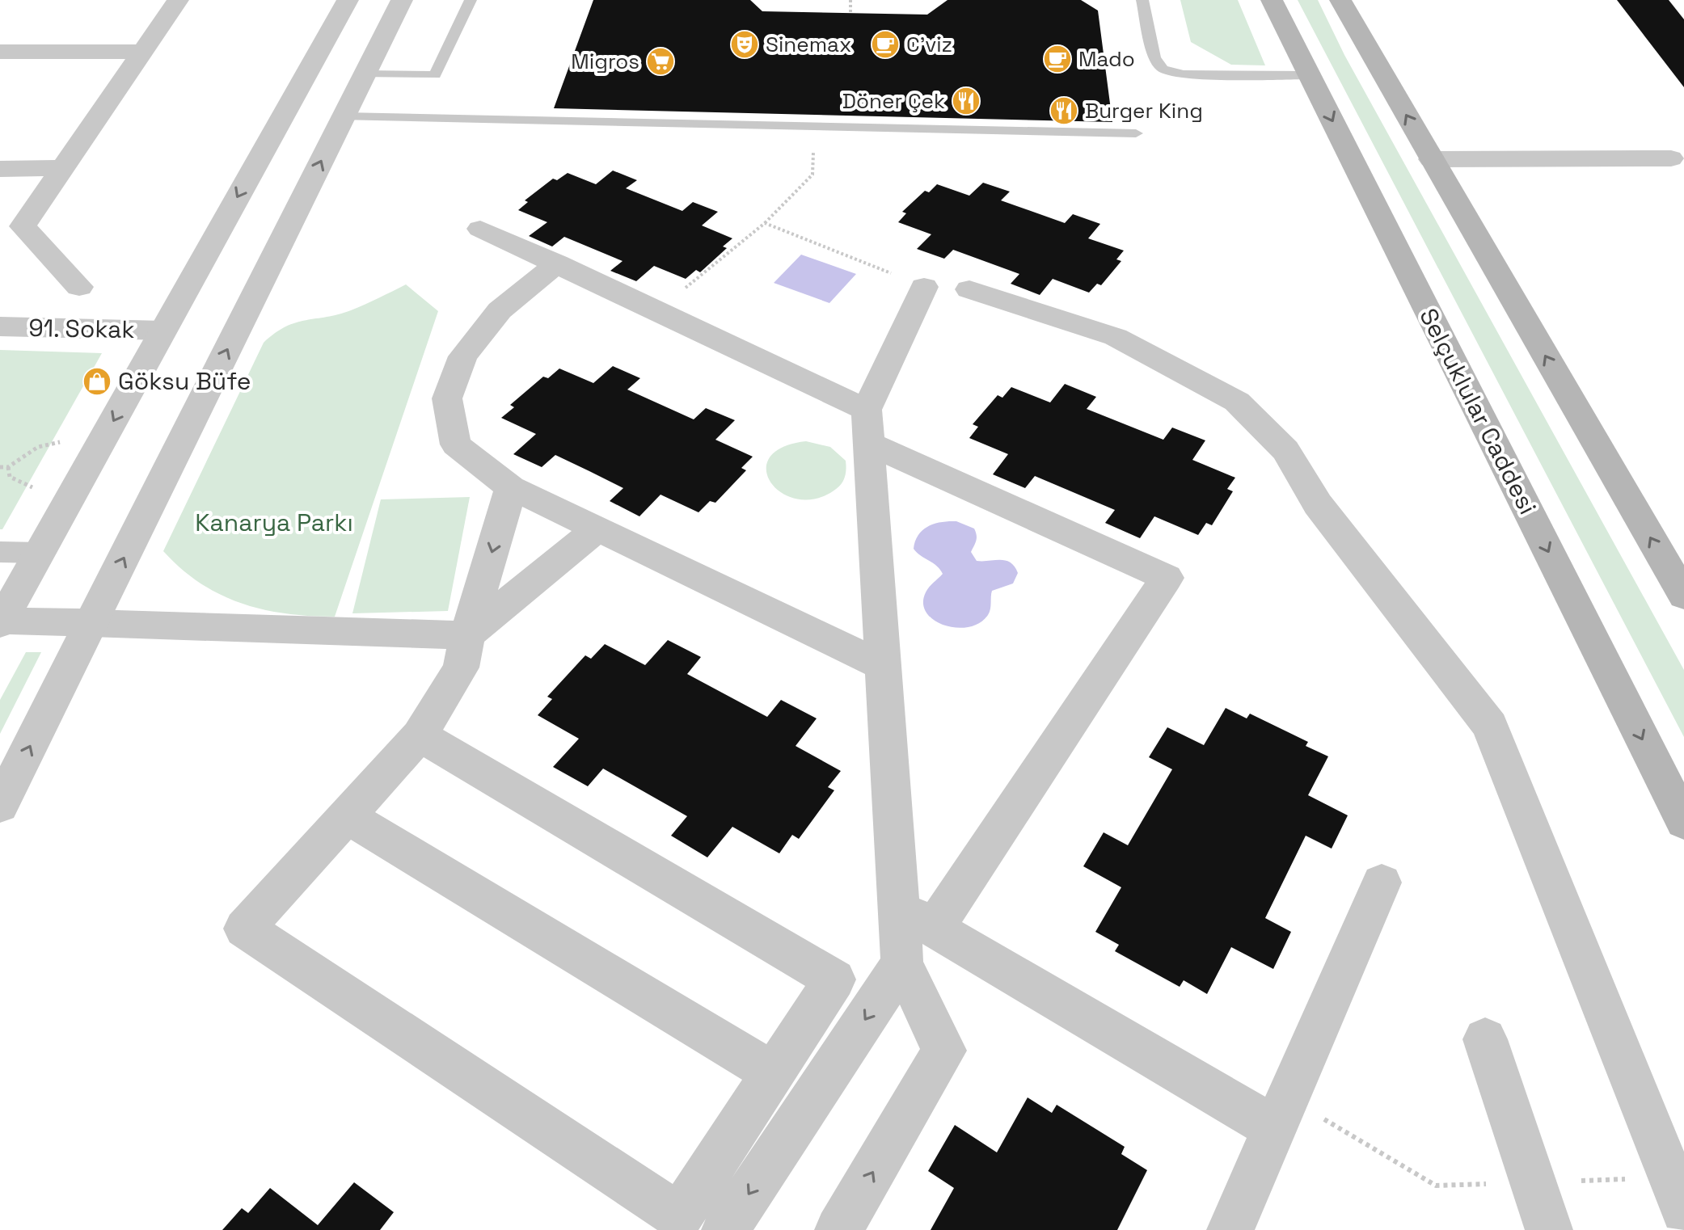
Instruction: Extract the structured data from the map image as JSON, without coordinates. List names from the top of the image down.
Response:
{
  "streets": {
    "main road": ["Selçuklular Caddesi"],
    "street": ["91. Sokak"]
  },
  "parks": ["Kanarya Parkı"],
  "places": {
    "theatre": ["Sinemax"],
    "cafe": ["C'viz", "Mado"],
    "supermarket": ["Migros"],
    "restaurant": ["Döner Çek", "Burger King"],
    "shop": ["Göksu Büfe"]
  }
}
